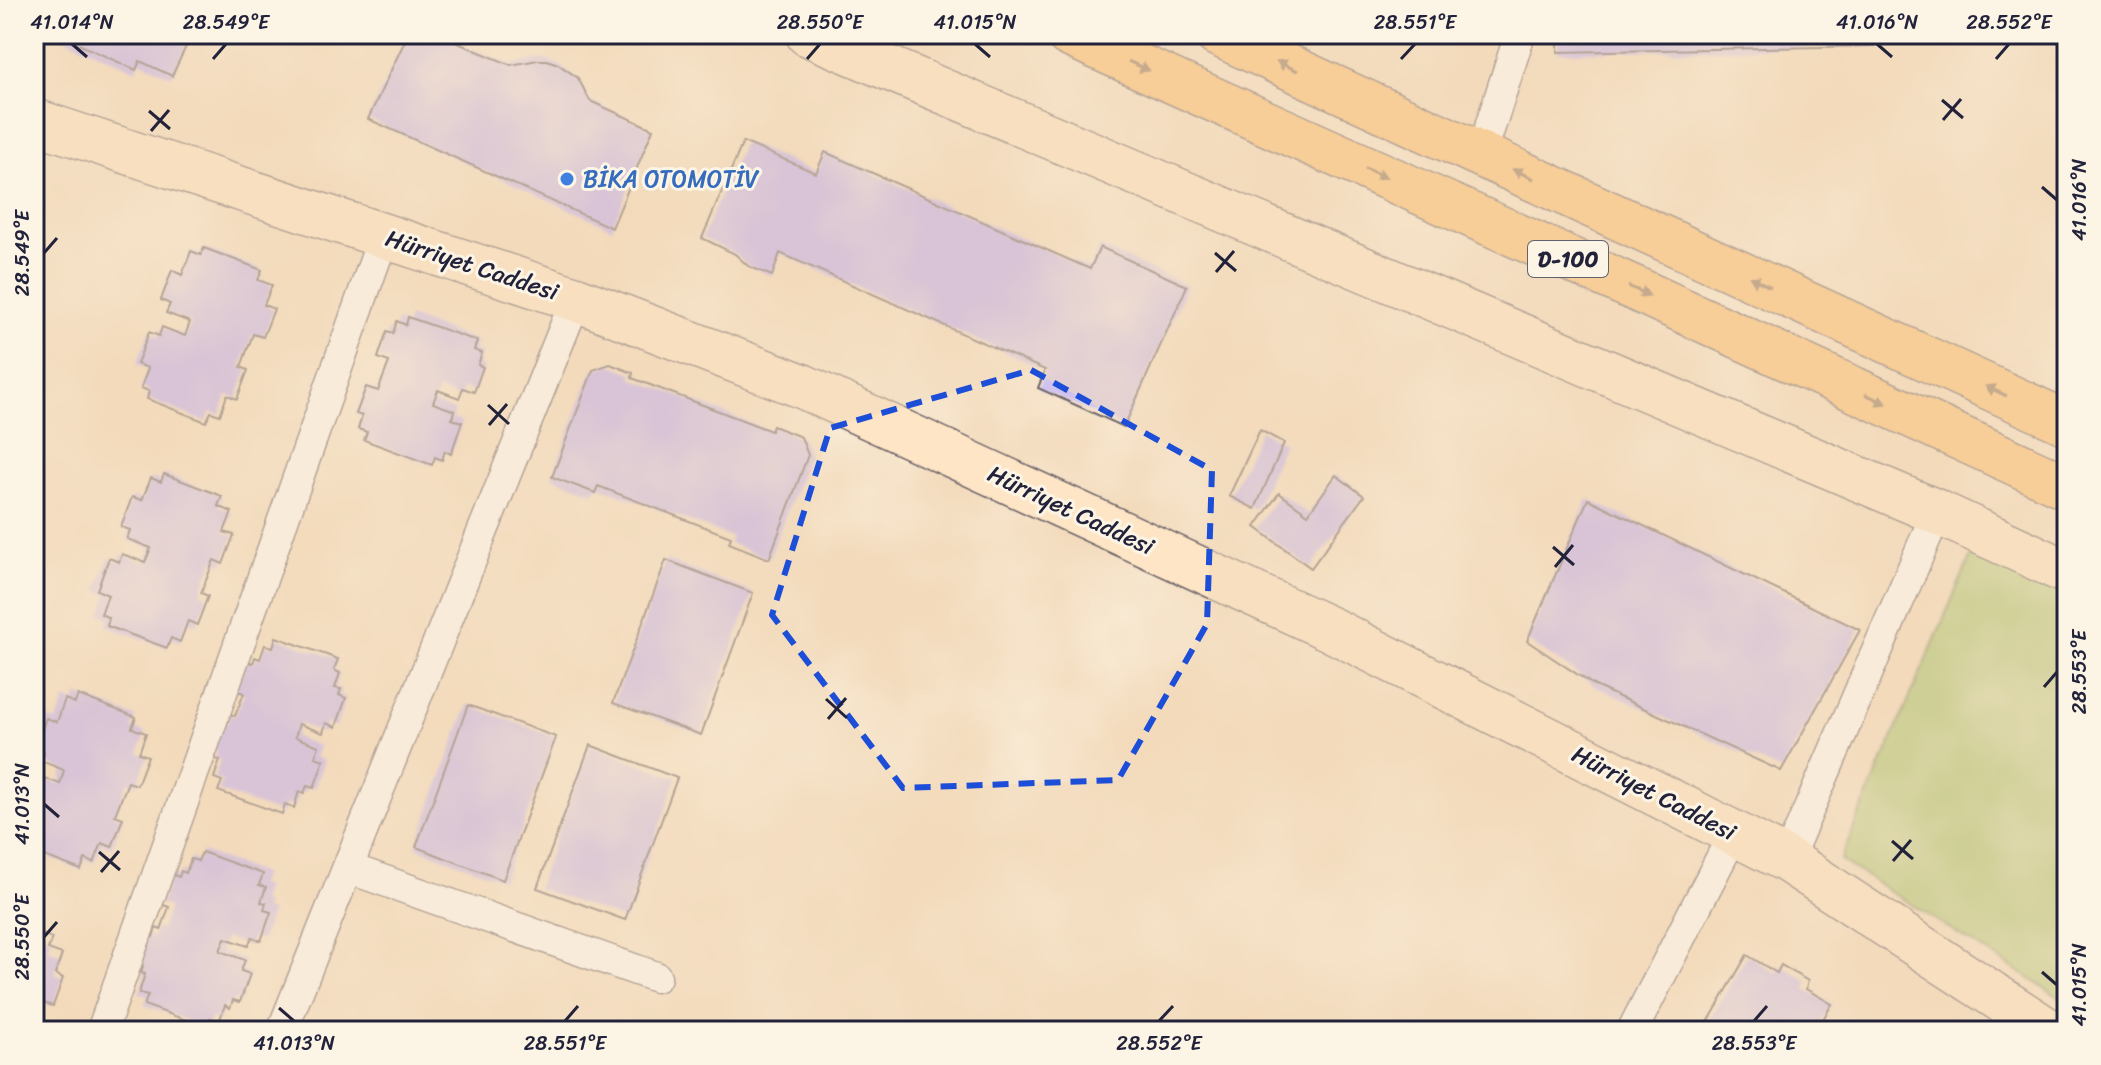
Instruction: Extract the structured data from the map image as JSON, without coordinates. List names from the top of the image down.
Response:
{
  "streets": {
    "highway": ["D-100"],
    "main road": ["Hürriyet Caddesi"]
  },
  "places": ["BİKA OTOMOTİV"],
  "coordinates": [
    "41.014°N",
    "28.549°E",
    "28.550°E",
    "41.015°N",
    "28.551°E",
    "41.016°N",
    "28.552°E",
    "28.553°E",
    "41.013°N"
  ]
}
